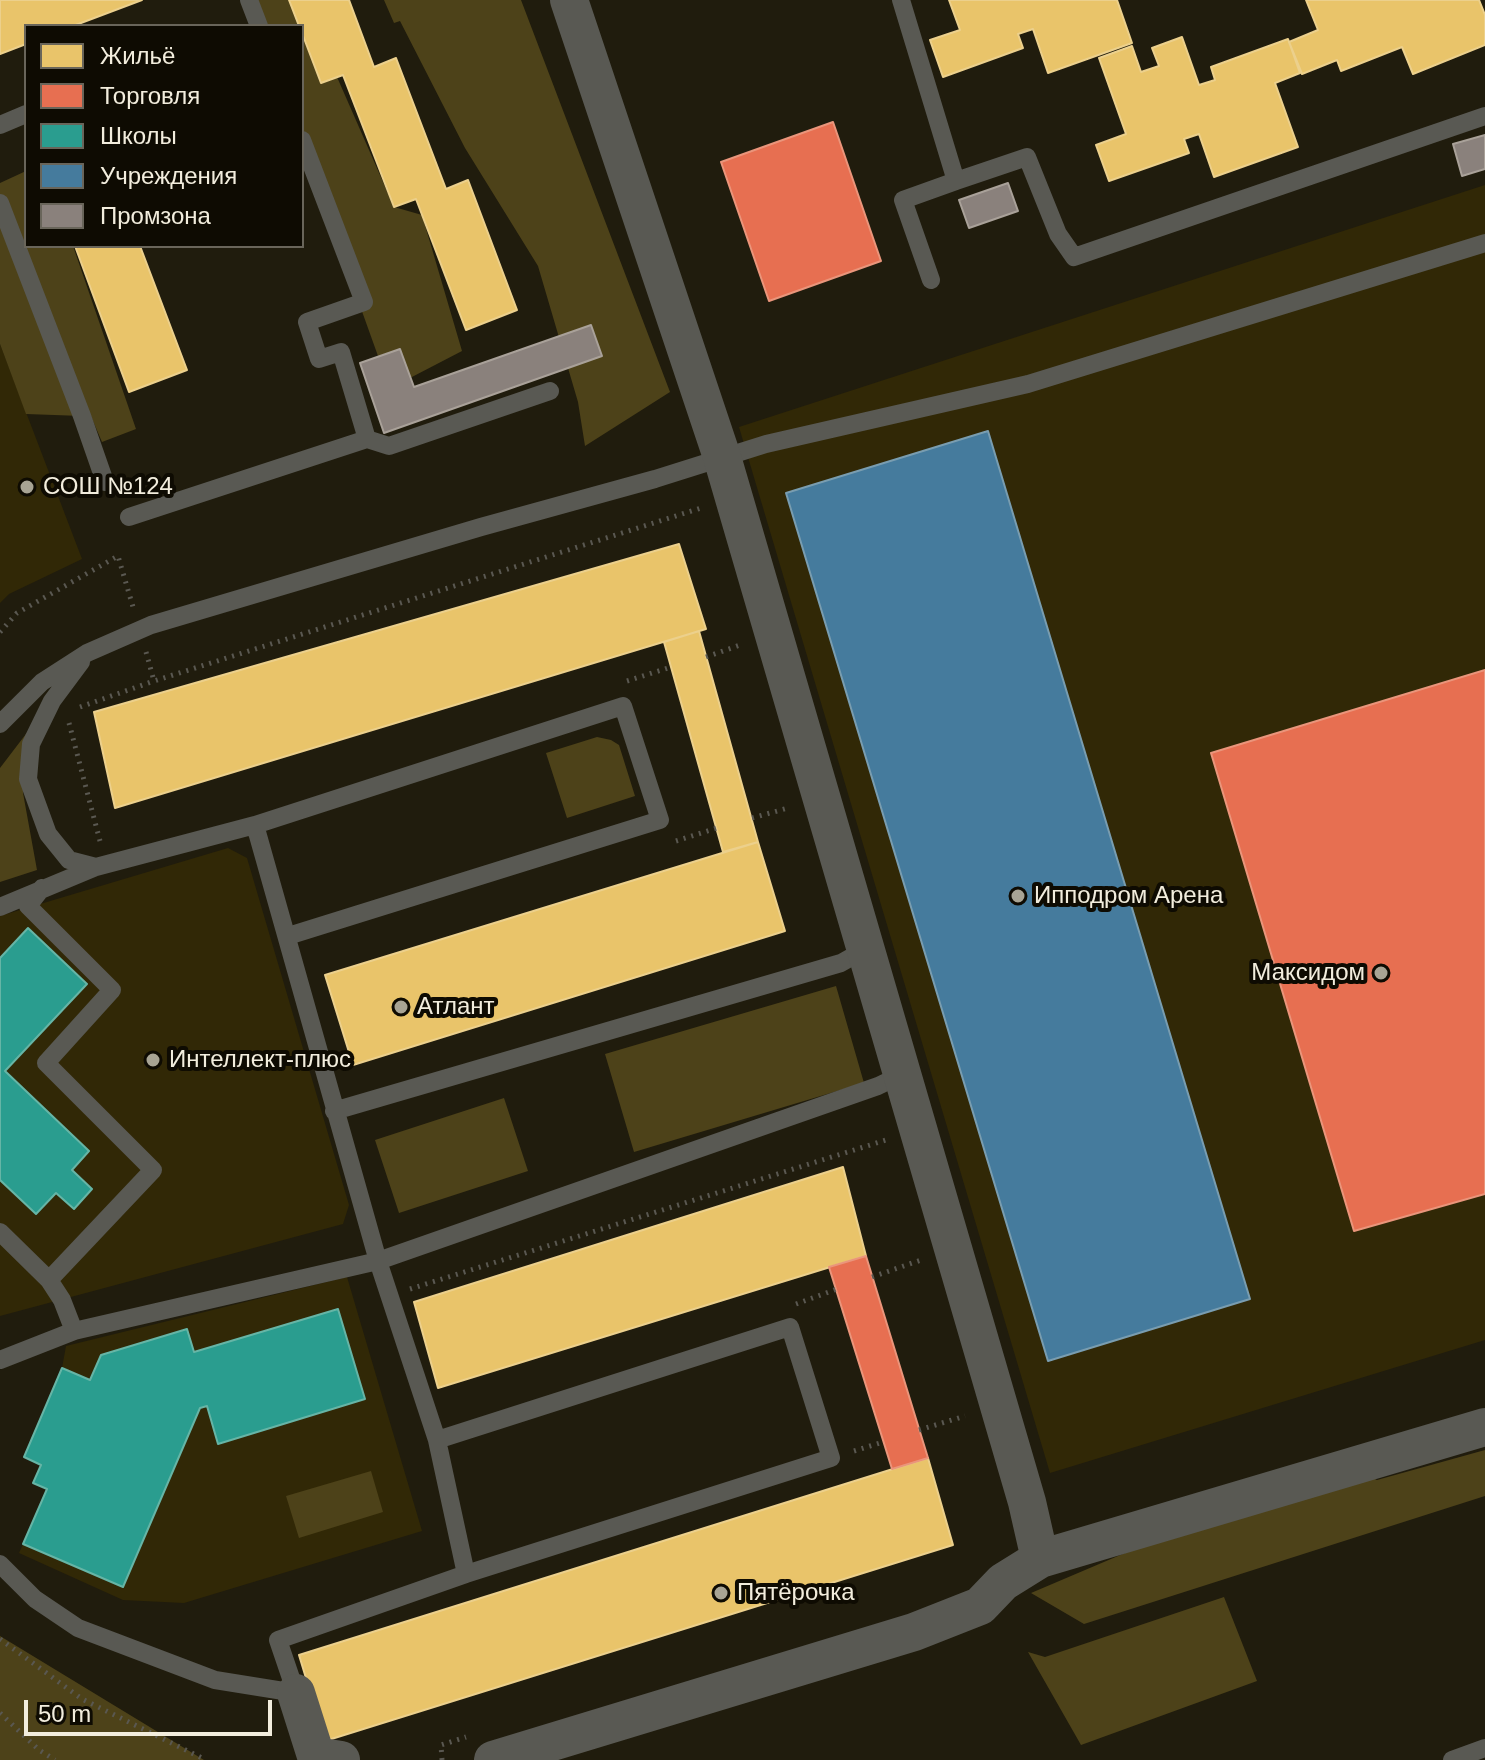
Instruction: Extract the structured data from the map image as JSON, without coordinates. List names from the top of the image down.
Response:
{
  "places": [
    "СОШ №124",
    "Ипподром Арена",
    "Максидом",
    "Атлант",
    "Интеллект-плюс",
    "Пятёрочка"
  ],
  "legend": [
    "Жильё",
    "Торговля",
    "Школы",
    "Учреждения",
    "Промзона"
  ],
  "scale_bar": "50 m"
}
